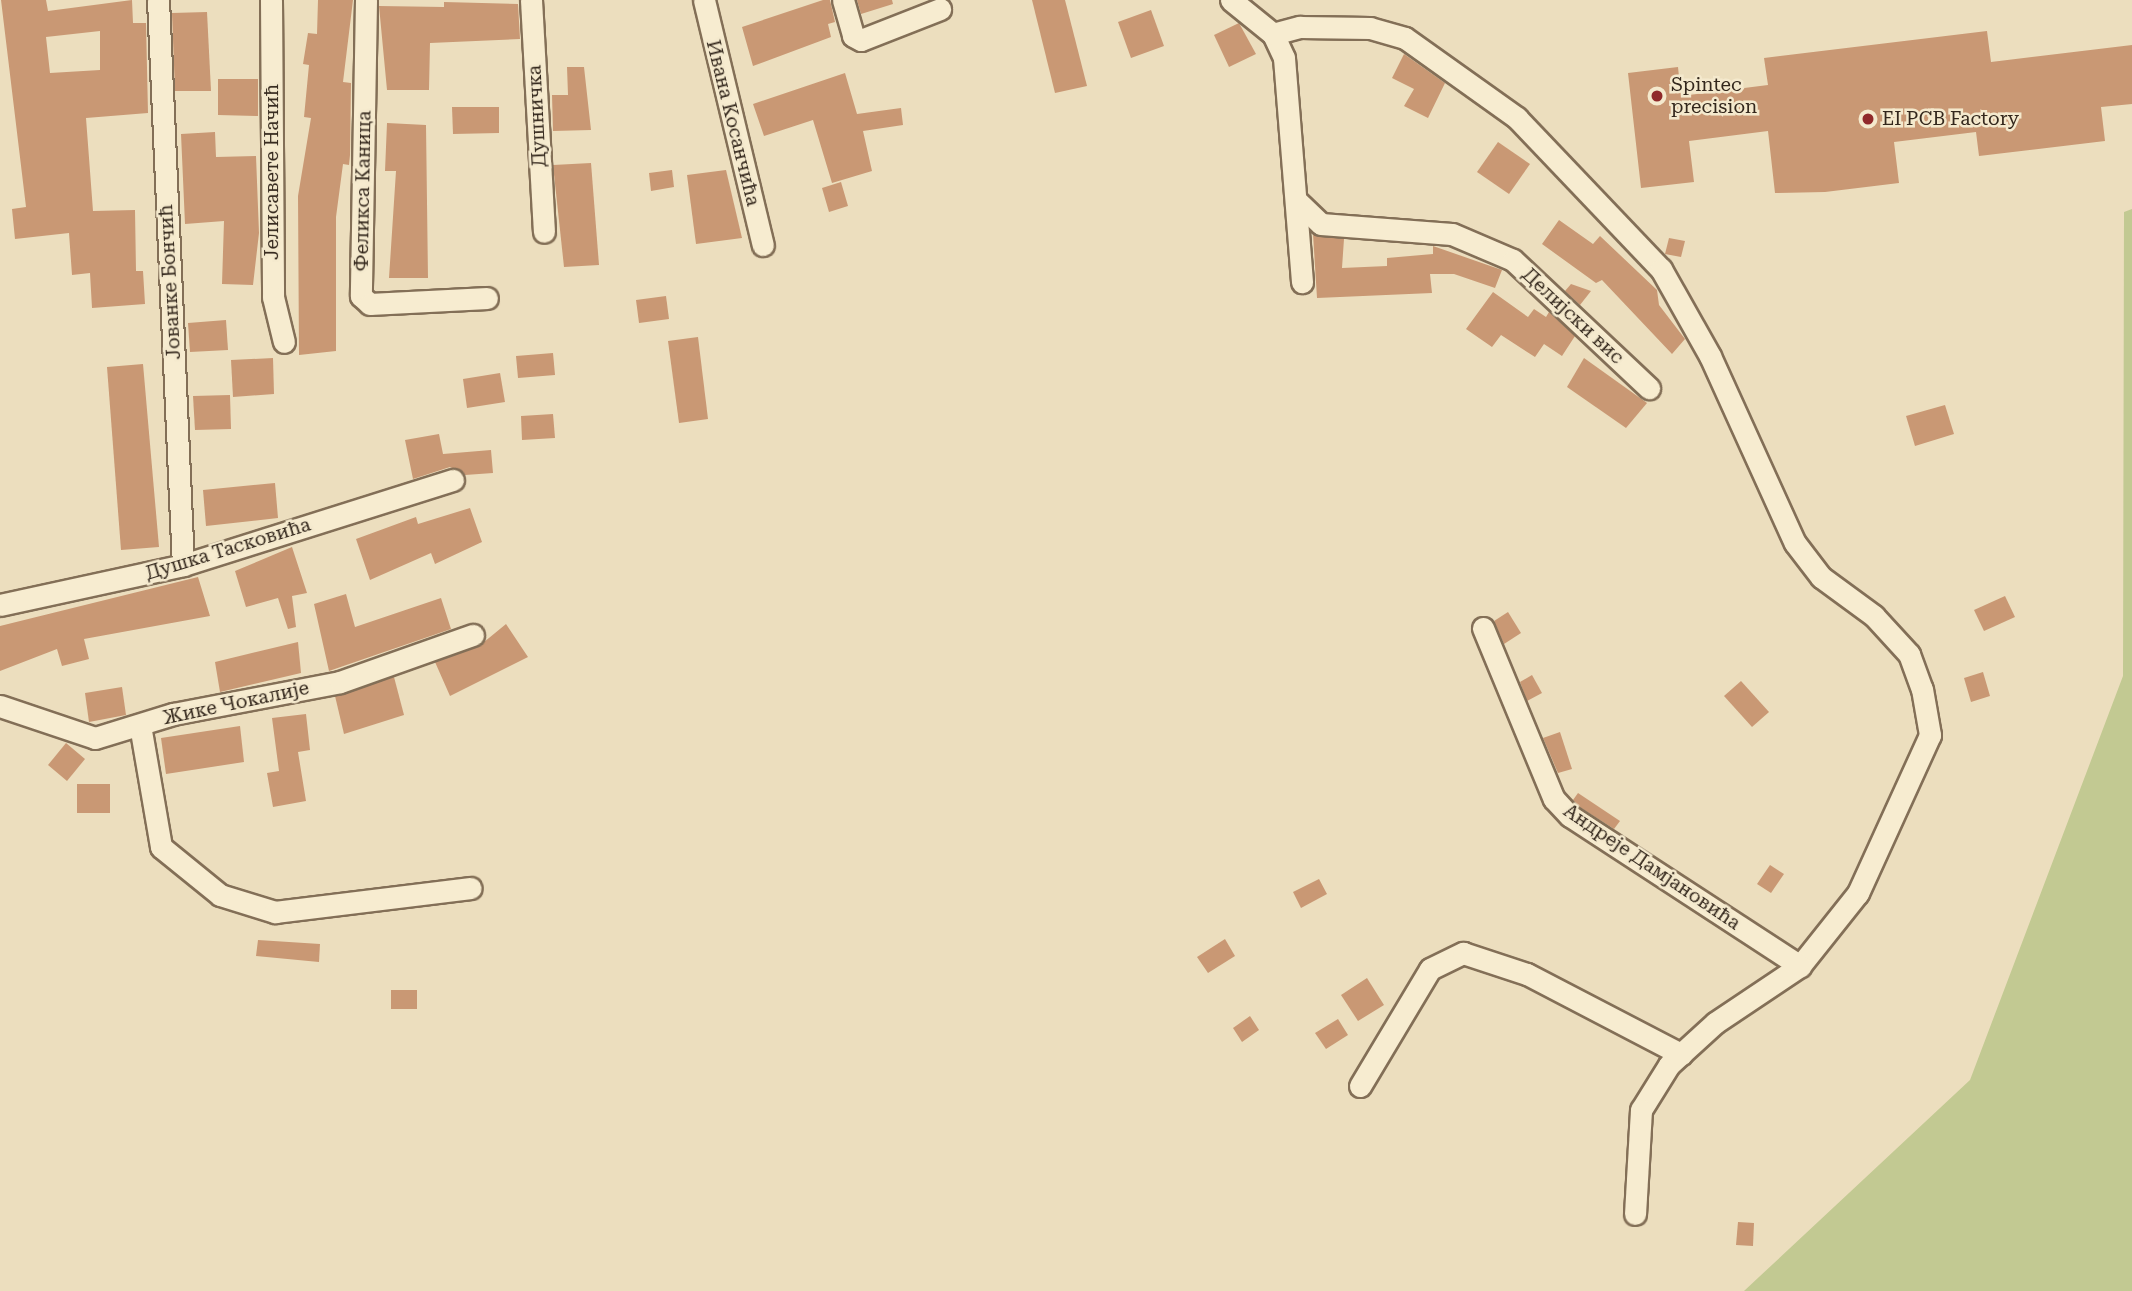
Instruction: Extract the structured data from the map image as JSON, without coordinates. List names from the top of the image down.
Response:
{
  "streets": {
    "street": [
      "Душничка",
      "Ивана Косанчића",
      "Јелисавете Начић",
      "Феликса Каница",
      "Јованке Бончић",
      "Делијски вис",
      "Душка Тасковића",
      "Жике Чокалије",
      "Андреје Дамјановића"
    ]
  },
  "crossings": [
    ["Јованке Бончић", "Душка Тасковића"]
  ],
  "places": ["Spintec precision", "EI PCB Factory"]
}
